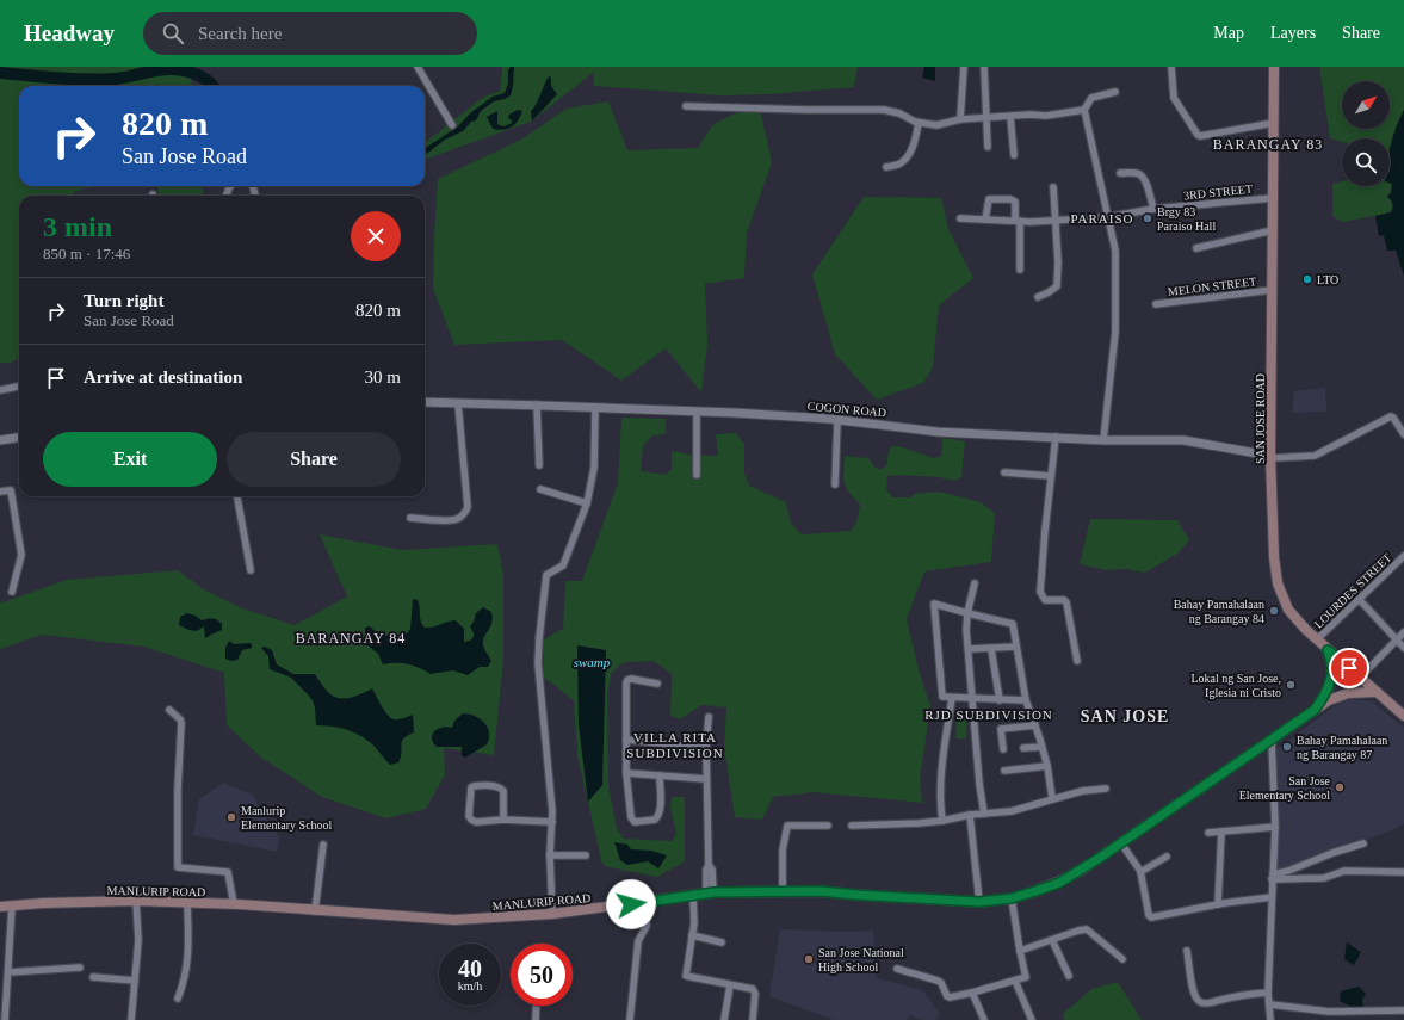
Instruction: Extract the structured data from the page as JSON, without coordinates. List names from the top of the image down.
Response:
{
  "streets": {
    "main road": ["SAN JOSE ROAD", "MANLURIP ROAD"],
    "street": [
      "3RD STREET",
      "MELON STREET",
      "COGON ROAD",
      "LOURDES STREET"
    ]
  },
  "crossings": [
    ["3RD STREET", "SAN JOSE ROAD"],
    ["MELON STREET", "SAN JOSE ROAD"],
    ["COGON ROAD", "SAN JOSE ROAD"],
    ["SAN JOSE ROAD", "LOURDES STREET"],
    ["SAN JOSE ROAD", "MANLURIP ROAD"]
  ],
  "districts": [
    "BARANGAY 83",
    "PARAISO",
    "BARANGAY 84",
    "RJD SUBDIVISION",
    "SAN JOSE",
    "VILLA RITA SUBDIVISION"
  ],
  "water": ["swamp"],
  "places": [
    "Brgy 83 Paraiso Hall",
    "LTO",
    "Bahay Pamahalaan ng Barangay 84",
    "Lokal ng San Jose, Iglesia ni Cristo",
    "Bahay Pamahalaan ng Barangay 87",
    "San Jose Elementary School",
    "Manlurip Elementary School",
    "San Jose National High School"
  ],
  "north": "top right",
  "page": {
    "header": "Headway",
    "search": "Search here",
    "nav": ["Map", "Layers", "Share"],
    "turn": ["820 m", "San Jose Road"],
    "heading": ["3 min", "850 m · 17:46"],
    "list": [
      {
        "name": "Turn right",
        "note": "San Jose Road",
        "value": "820 m"
      },
      {
        "name": "Arrive at destination",
        "value": "30 m"
      }
    ],
    "buttons": ["Exit", "Share"],
    "speed": "40 km/h",
    "limit": "50"
  }
}
